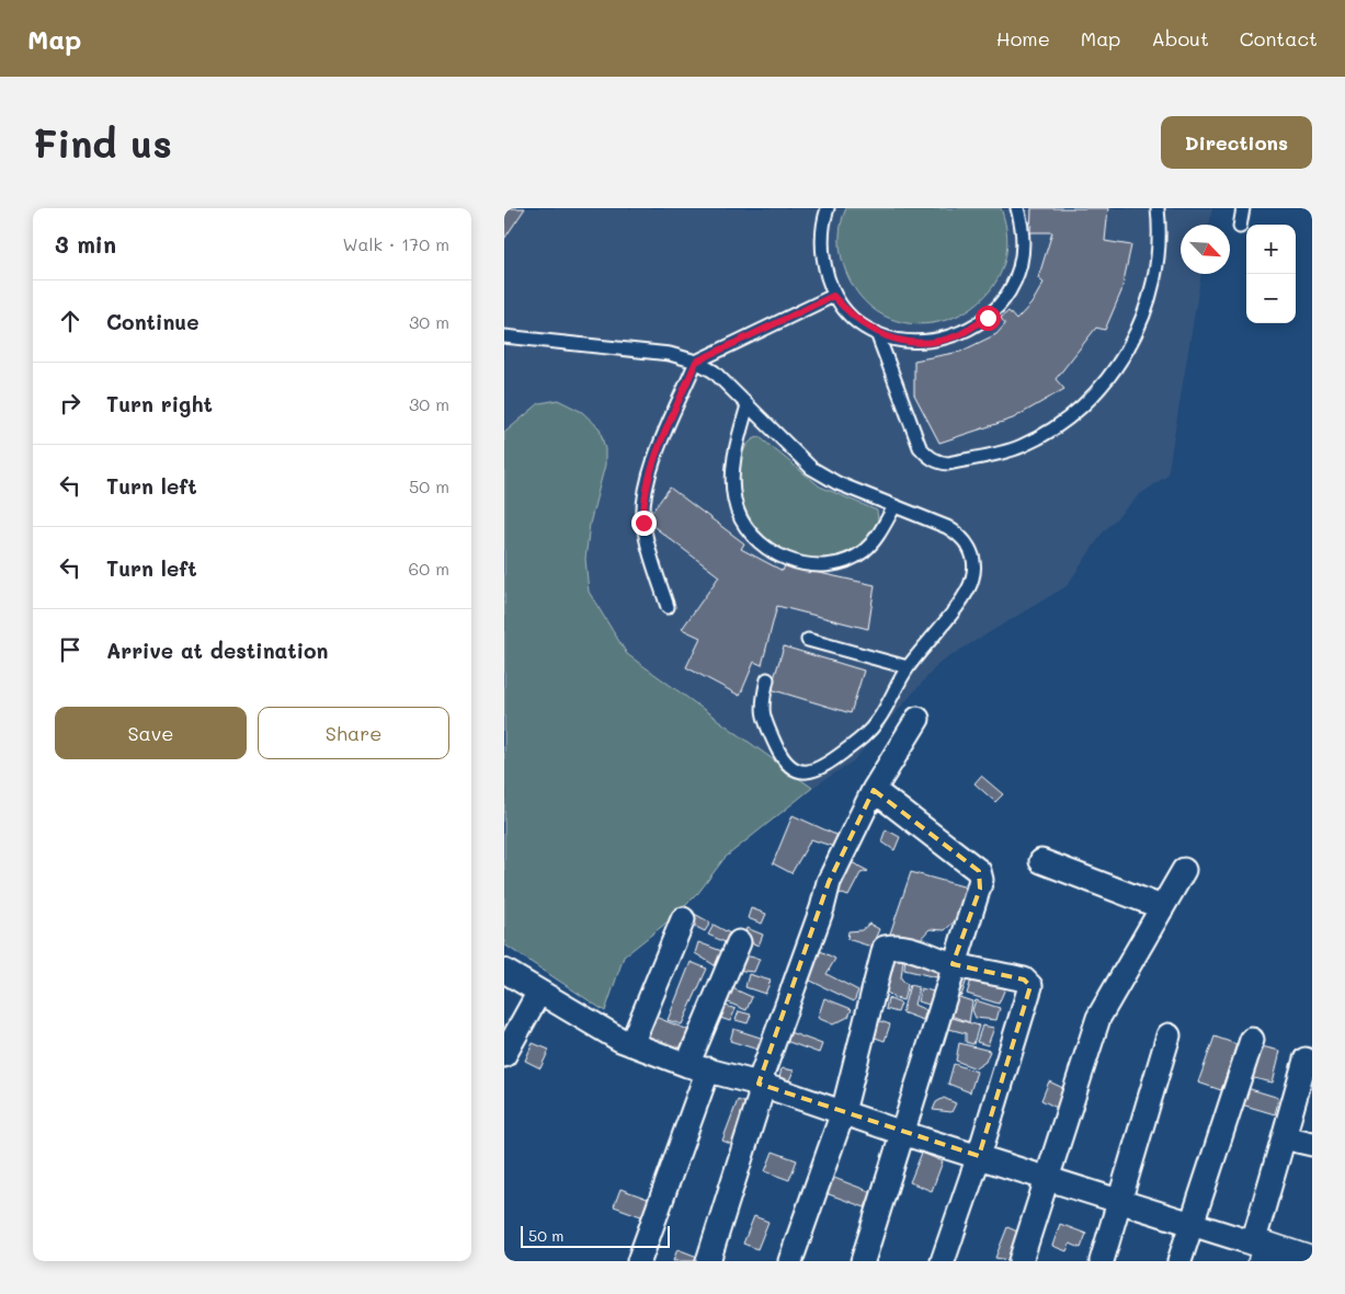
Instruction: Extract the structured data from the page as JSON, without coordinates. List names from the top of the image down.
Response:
{
  "scale_bar": "50 m",
  "north": "bottom right",
  "page": {
    "header": "Map",
    "nav": [
      "Home",
      "Map",
      "About",
      "Contact"
    ],
    "buttons": [
      "Directions",
      ["Save", "Share"]
    ],
    "title": "Find us",
    "heading": ["3 min", "Walk · 170 m"],
    "map_buttons": ["+", "−"],
    "list": [
      ["Continue", "30 m"],
      ["Turn right", "30 m"],
      ["Turn left", "50 m"],
      ["Turn left", "60 m"],
      "Arrive at destination"
    ],
    "scale": "50 m"
  }
}
